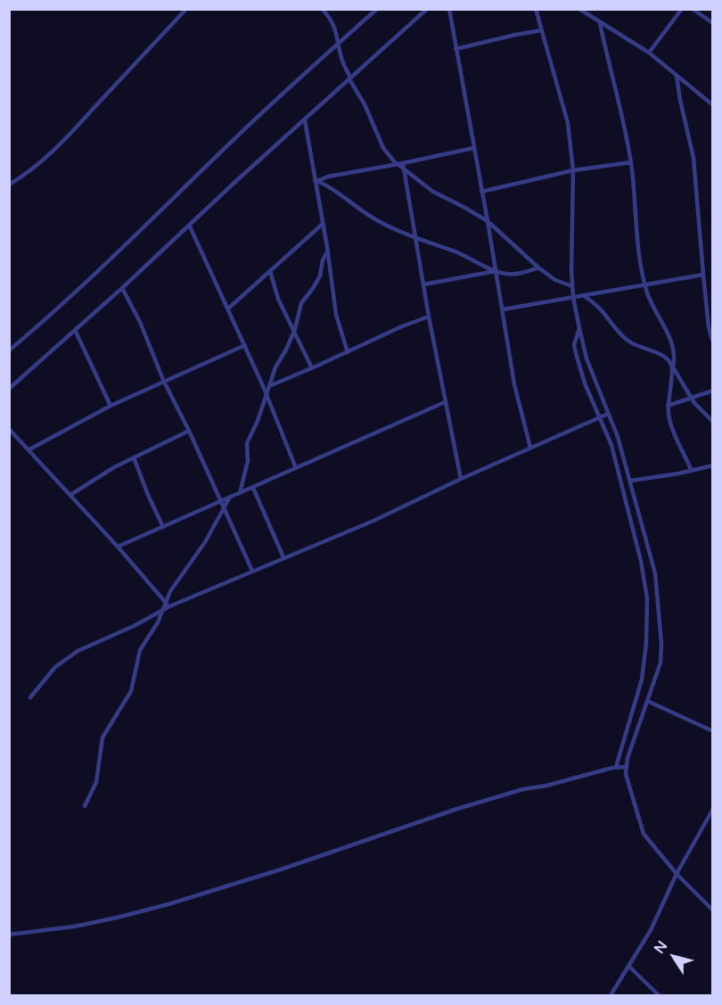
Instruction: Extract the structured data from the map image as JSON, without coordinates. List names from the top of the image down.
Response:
{
  "north": "top left"
}
